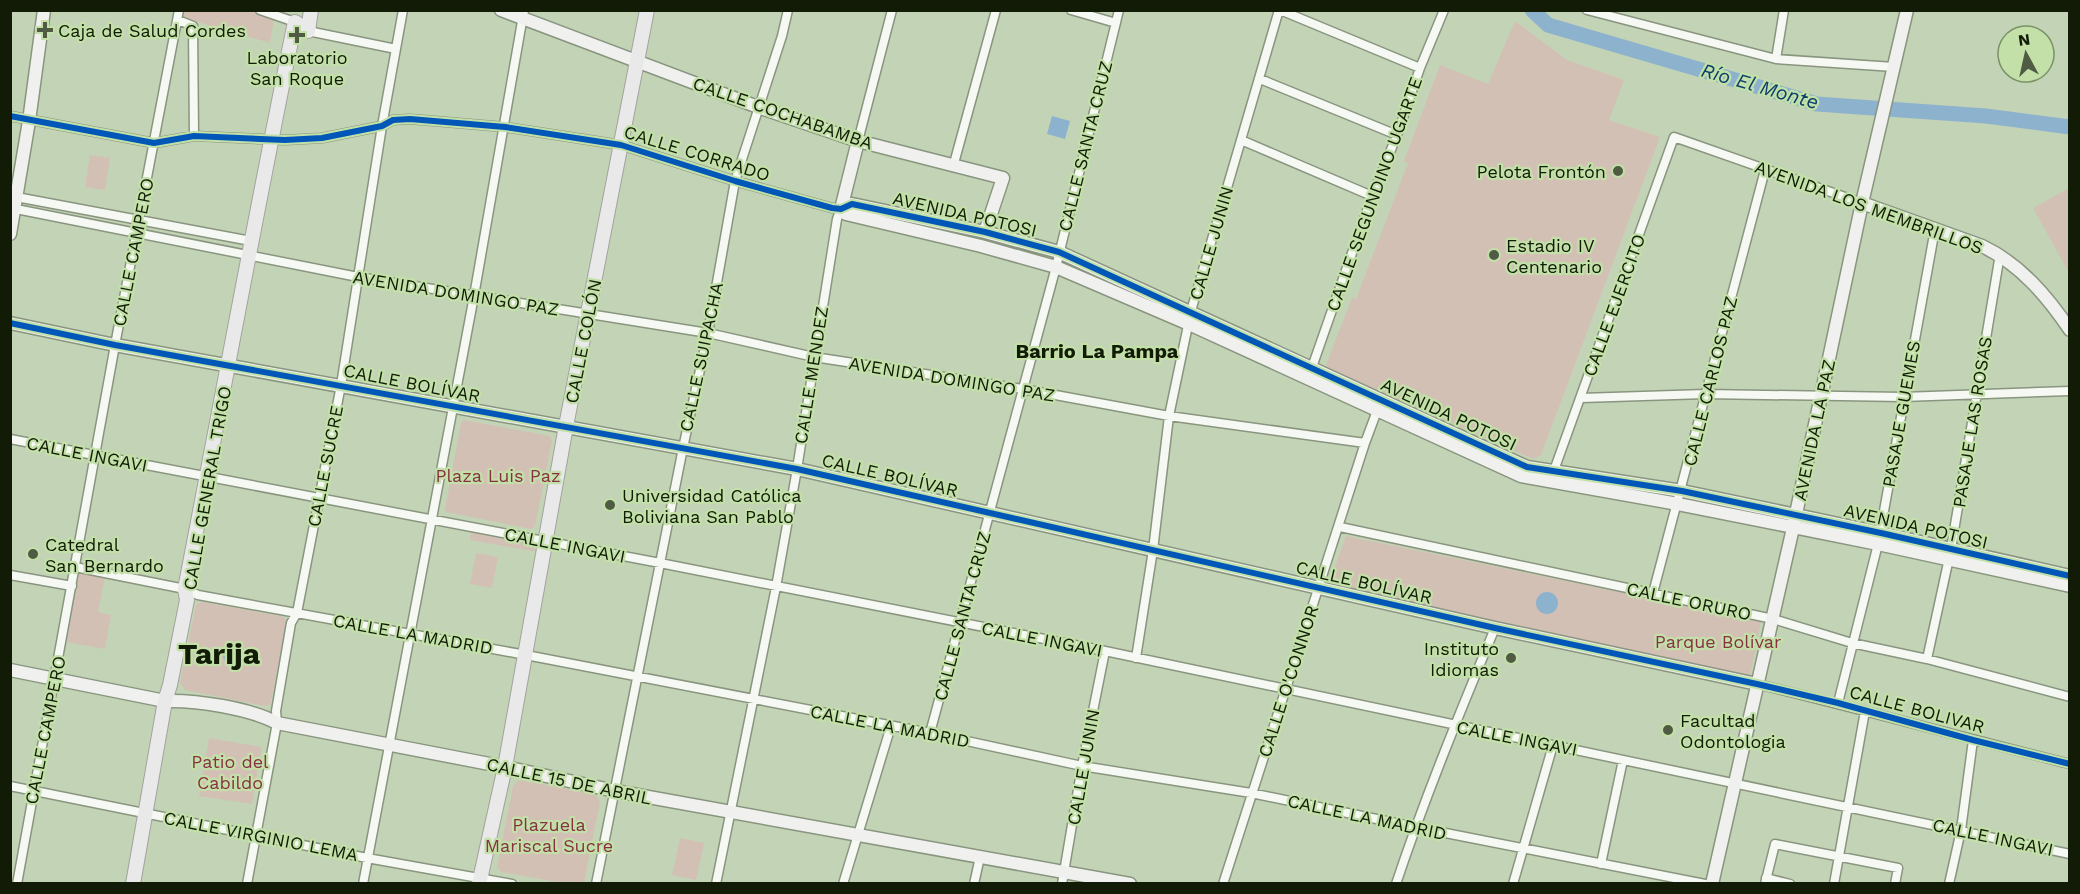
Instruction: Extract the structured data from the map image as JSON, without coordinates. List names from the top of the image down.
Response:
{
  "streets": {
    "main road": ["CALLE COLÓN", "CALLE GENERAL TRIGO"],
    "street": [
      "CALLE COCHABAMBA",
      "CALLE SANTA CRUZ",
      "CALLE CORRADO",
      "CALLE SEGUNDINO UGARTE",
      "AVENIDA LOS MEMBRILLOS",
      "AVENIDA POTOSI",
      "CALLE JUNIN",
      "CALLE CAMPERO",
      "AVENIDA DOMINGO PAZ",
      "CALLE EJERCITO",
      "CALLE SUIPACHA",
      "CALLE MENDEZ",
      "CALLE CARLOS PAZ",
      "CALLE BOLÍVAR",
      "PASAJE GUEMES",
      "PASAJE LAS ROSAS",
      "AVENIDA LA PAZ",
      "CALLE INGAVI",
      "CALLE SUCRE",
      "CALLE ORURO",
      "CALLE LA MADRID",
      "CALLE O'CONNOR",
      "CALLE BOLIVAR",
      "CALLE 15 DE ABRIL",
      "CALLE VIRGINIO LEMA"
    ]
  },
  "crossings": [
    ["CALLE COCHABAMBA", "AVENIDA POTOSI"],
    ["CALLE COCHABAMBA", "CALLE COLÓN"],
    ["CALLE COCHABAMBA", "CALLE SUIPACHA"],
    ["CALLE COCHABAMBA", "CALLE MENDEZ"],
    ["CALLE SANTA CRUZ", "AVENIDA POTOSI"],
    ["CALLE SANTA CRUZ", "AVENIDA DOMINGO PAZ"],
    ["CALLE SANTA CRUZ", "CALLE BOLÍVAR"],
    ["CALLE SANTA CRUZ", "CALLE INGAVI"],
    ["CALLE SANTA CRUZ", "CALLE LA MADRID"],
    ["CALLE CORRADO", "AVENIDA POTOSI"],
    ["CALLE CORRADO", "CALLE CAMPERO"],
    ["CALLE CORRADO", "CALLE COLÓN"],
    ["CALLE CORRADO", "CALLE SUIPACHA"],
    ["CALLE CORRADO", "CALLE MENDEZ"],
    ["CALLE CORRADO", "CALLE SUCRE"],
    ["CALLE CORRADO", "CALLE GENERAL TRIGO"],
    ["CALLE SEGUNDINO UGARTE", "AVENIDA POTOSI"],
    ["AVENIDA LOS MEMBRILLOS", "CALLE EJERCITO"],
    ["AVENIDA LOS MEMBRILLOS", "CALLE CARLOS PAZ"],
    ["AVENIDA LOS MEMBRILLOS", "PASAJE GUEMES"],
    ["AVENIDA LOS MEMBRILLOS", "PASAJE LAS ROSAS"],
    ["AVENIDA LOS MEMBRILLOS", "AVENIDA LA PAZ"],
    ["AVENIDA POTOSI", "CALLE JUNIN"],
    ["AVENIDA POTOSI", "CALLE EJERCITO"],
    ["AVENIDA POTOSI", "CALLE MENDEZ"],
    ["AVENIDA POTOSI", "CALLE CARLOS PAZ"],
    ["AVENIDA POTOSI", "PASAJE GUEMES"],
    ["AVENIDA POTOSI", "PASAJE LAS ROSAS"],
    ["AVENIDA POTOSI", "AVENIDA LA PAZ"],
    ["AVENIDA POTOSI", "CALLE O'CONNOR"],
    ["CALLE JUNIN", "AVENIDA DOMINGO PAZ"],
    ["CALLE JUNIN", "CALLE BOLÍVAR"],
    ["CALLE JUNIN", "CALLE INGAVI"],
    ["CALLE JUNIN", "CALLE LA MADRID"],
    ["CALLE JUNIN", "CALLE 15 DE ABRIL"],
    ["CALLE CAMPERO", "AVENIDA DOMINGO PAZ"],
    ["CALLE CAMPERO", "CALLE BOLÍVAR"],
    ["CALLE CAMPERO", "CALLE INGAVI"],
    ["CALLE CAMPERO", "CALLE LA MADRID"],
    ["CALLE CAMPERO", "CALLE 15 DE ABRIL"],
    ["CALLE CAMPERO", "CALLE VIRGINIO LEMA"],
    ["AVENIDA DOMINGO PAZ", "CALLE COLÓN"],
    ["AVENIDA DOMINGO PAZ", "CALLE SUIPACHA"],
    ["AVENIDA DOMINGO PAZ", "CALLE MENDEZ"],
    ["AVENIDA DOMINGO PAZ", "CALLE SUCRE"],
    ["AVENIDA DOMINGO PAZ", "CALLE GENERAL TRIGO"],
    ["AVENIDA DOMINGO PAZ", "CALLE O'CONNOR"],
    ["CALLE COLÓN", "CALLE BOLÍVAR"],
    ["CALLE COLÓN", "CALLE INGAVI"],
    ["CALLE COLÓN", "CALLE LA MADRID"],
    ["CALLE COLÓN", "CALLE 15 DE ABRIL"],
    ["CALLE COLÓN", "CALLE VIRGINIO LEMA"],
    ["CALLE SUIPACHA", "CALLE BOLÍVAR"],
    ["CALLE SUIPACHA", "CALLE INGAVI"],
    ["CALLE SUIPACHA", "CALLE LA MADRID"],
    ["CALLE SUIPACHA", "CALLE 15 DE ABRIL"],
    ["CALLE MENDEZ", "CALLE BOLÍVAR"],
    ["CALLE MENDEZ", "CALLE INGAVI"],
    ["CALLE MENDEZ", "CALLE LA MADRID"],
    ["CALLE MENDEZ", "CALLE 15 DE ABRIL"],
    ["CALLE CARLOS PAZ", "CALLE ORURO"],
    ["CALLE BOLÍVAR", "AVENIDA LA PAZ"],
    ["CALLE BOLÍVAR", "CALLE SUCRE"],
    ["CALLE BOLÍVAR", "CALLE GENERAL TRIGO"],
    ["CALLE BOLÍVAR", "CALLE O'CONNOR"],
    ["CALLE BOLÍVAR", "CALLE BOLIVAR"],
    ["PASAJE GUEMES", "CALLE ORURO"],
    ["PASAJE GUEMES", "CALLE BOLIVAR"],
    ["PASAJE LAS ROSAS", "CALLE ORURO"],
    ["AVENIDA LA PAZ", "CALLE INGAVI"],
    ["AVENIDA LA PAZ", "CALLE ORURO"],
    ["AVENIDA LA PAZ", "CALLE BOLIVAR"],
    ["CALLE INGAVI", "CALLE SUCRE"],
    ["CALLE INGAVI", "CALLE GENERAL TRIGO"],
    ["CALLE INGAVI", "CALLE O'CONNOR"],
    ["CALLE SUCRE", "CALLE LA MADRID"],
    ["CALLE SUCRE", "CALLE 15 DE ABRIL"],
    ["CALLE SUCRE", "CALLE VIRGINIO LEMA"],
    ["CALLE GENERAL TRIGO", "CALLE LA MADRID"],
    ["CALLE GENERAL TRIGO", "CALLE 15 DE ABRIL"],
    ["CALLE GENERAL TRIGO", "CALLE VIRGINIO LEMA"],
    ["CALLE ORURO", "CALLE O'CONNOR"],
    ["CALLE LA MADRID", "CALLE O'CONNOR"]
  ],
  "districts": ["Barrio La Pampa", "Tarija"],
  "water": ["Río El Monte"],
  "parks": [
    "Plaza Luis Paz",
    "Parque Bolívar",
    "Patio del Cabildo",
    "Plazuela Mariscal Sucre"
  ],
  "places": {
    "health": ["Caja de Salud Cordes", "Laboratorio San Roque"],
    "other": [
      "Pelota Frontón",
      "Estadio IV Centenario",
      "Universidad Católica Boliviana San Pablo",
      "Catedral San Bernardo",
      "Instituto Idiomas",
      "Facultad Odontologia"
    ]
  },
  "north": "top"
}
